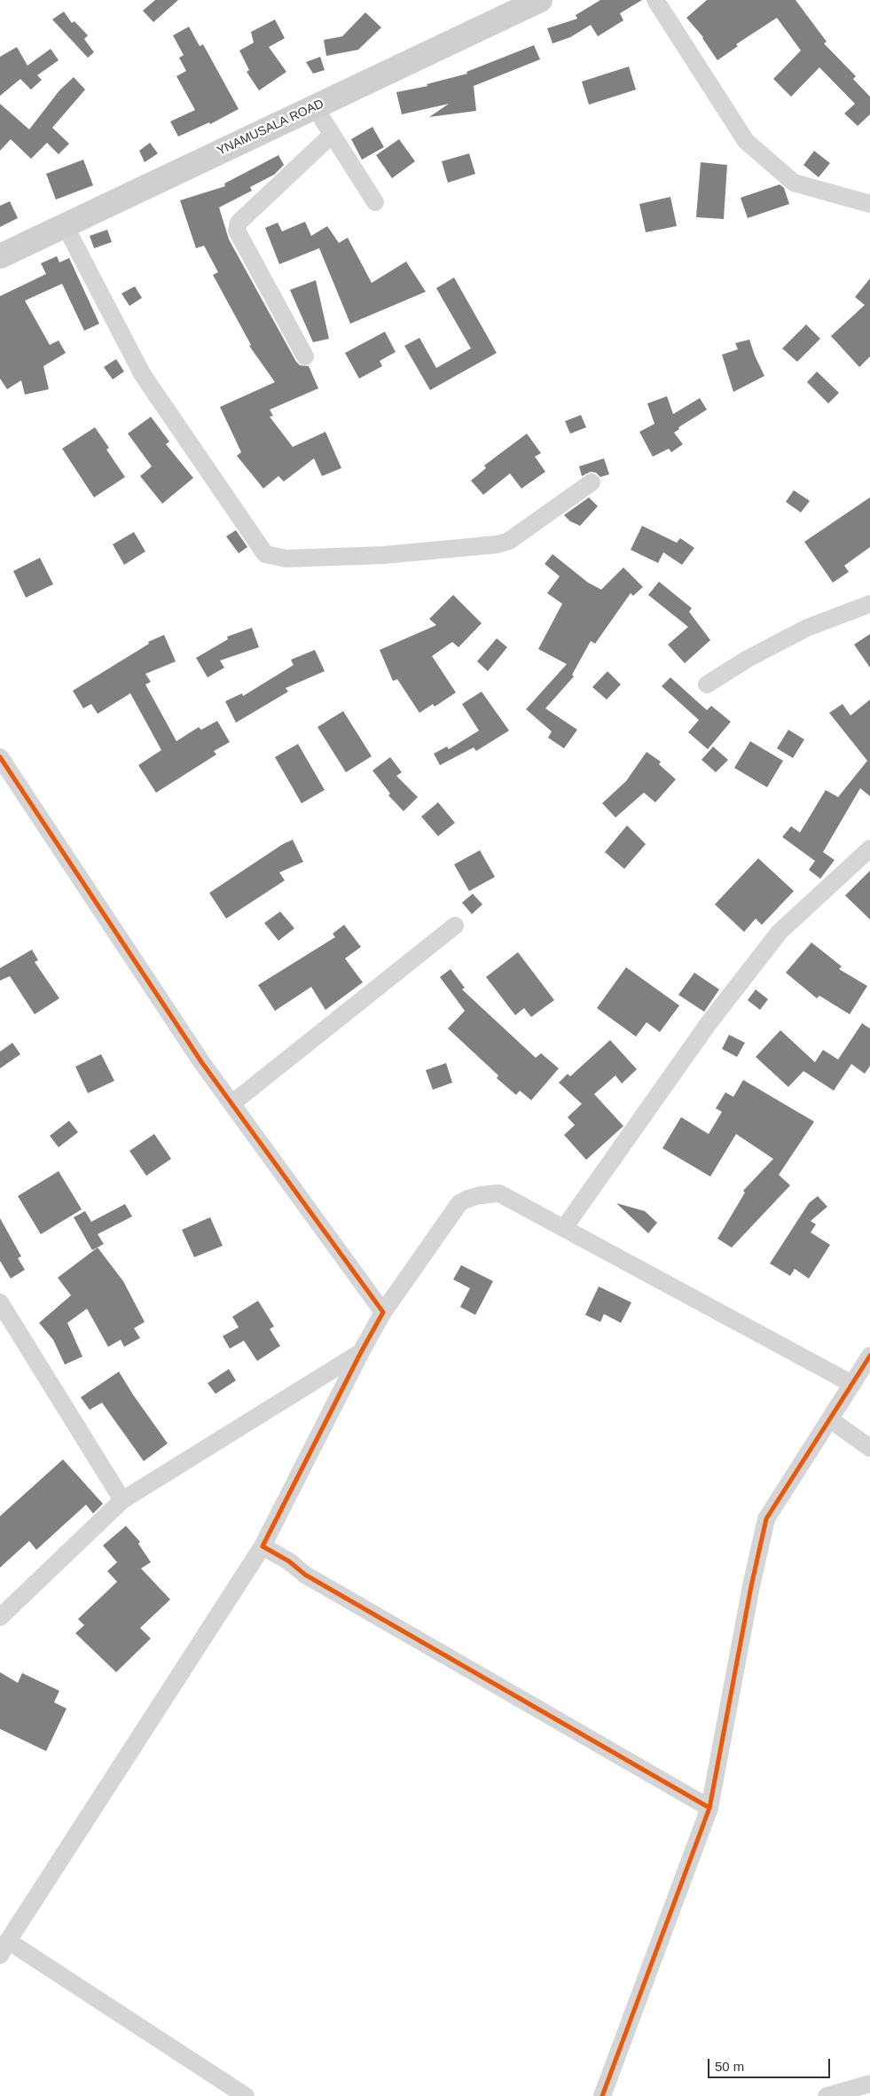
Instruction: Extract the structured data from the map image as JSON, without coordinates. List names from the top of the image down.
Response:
{
  "streets": {
    "main road": ["YNAMUSALA ROAD"]
  },
  "scale_bar": "50 m"
}
